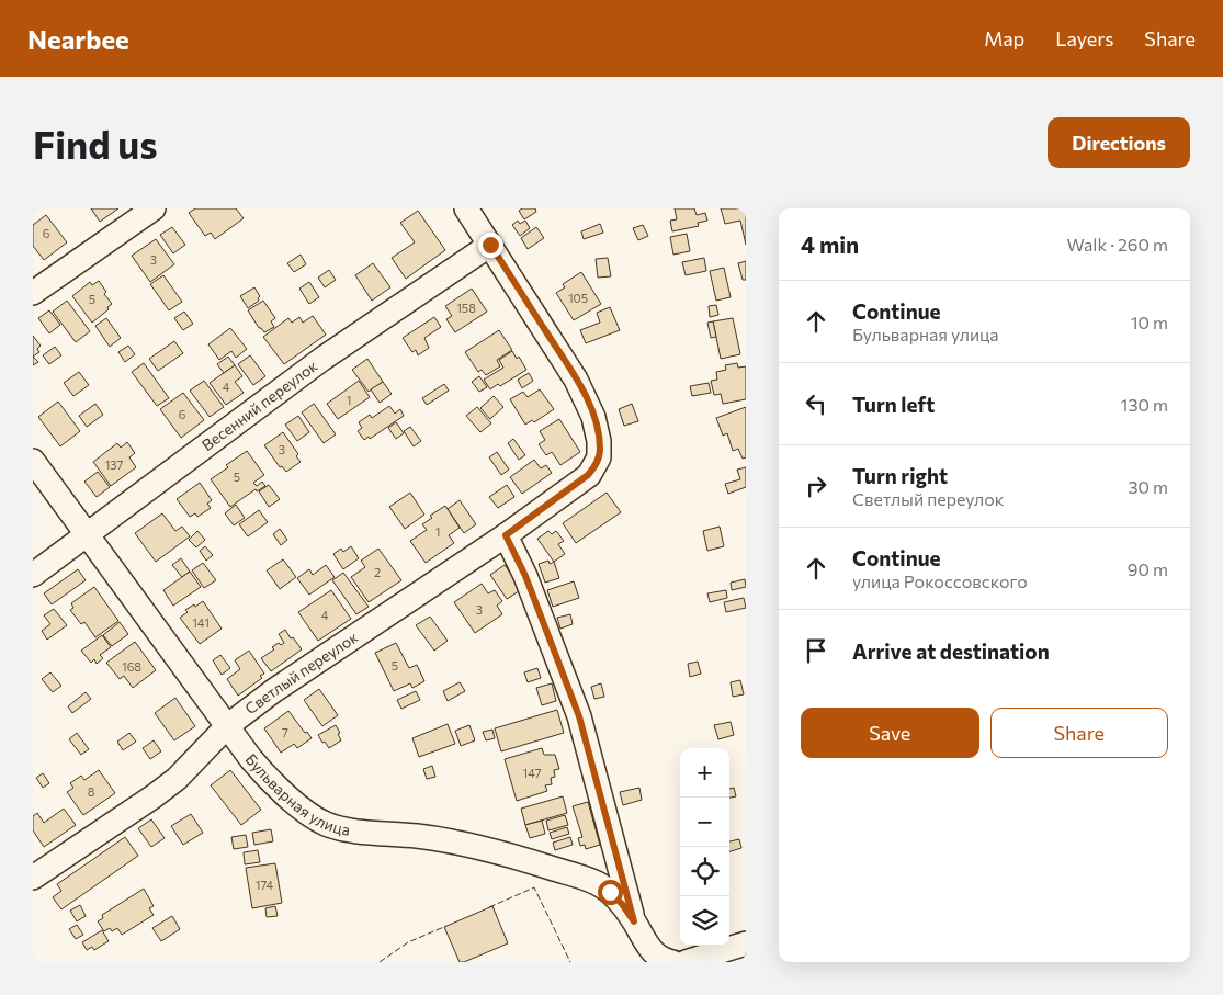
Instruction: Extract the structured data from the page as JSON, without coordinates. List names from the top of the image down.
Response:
{
  "streets": {
    "street": ["Весенний переулок", "Светлый переулок", "Бульварная улица"]
  },
  "crossings": [
    ["Весенний переулок", "Светлый переулок"],
    ["Весенний переулок", "Бульварная улица"],
    ["Светлый переулок", "Бульварная улица"]
  ],
  "house_numbers": [
    "6",
    "3",
    "105",
    "5",
    "158",
    "4",
    "1",
    "6",
    "3",
    "137",
    "5",
    "1",
    "2",
    "3",
    "4",
    "141",
    "5",
    "168",
    "7",
    "147",
    "8",
    "174"
  ],
  "page": {
    "header": "Nearbee",
    "nav": ["Map", "Layers", "Share"],
    "buttons": [
      "Directions",
      ["Save", "Share"]
    ],
    "title": "Find us",
    "heading": ["4 min", "Walk · 260 m"],
    "list": [
      ["Continue", "Бульварная улица", "10 m"],
      ["Turn left", "130 m"],
      ["Turn right", "Светлый переулок", "30 m"],
      ["Continue", "улица Рокоссовского", "90 m"],
      "Arrive at destination"
    ],
    "map_buttons": ["+", "−"]
  }
}
